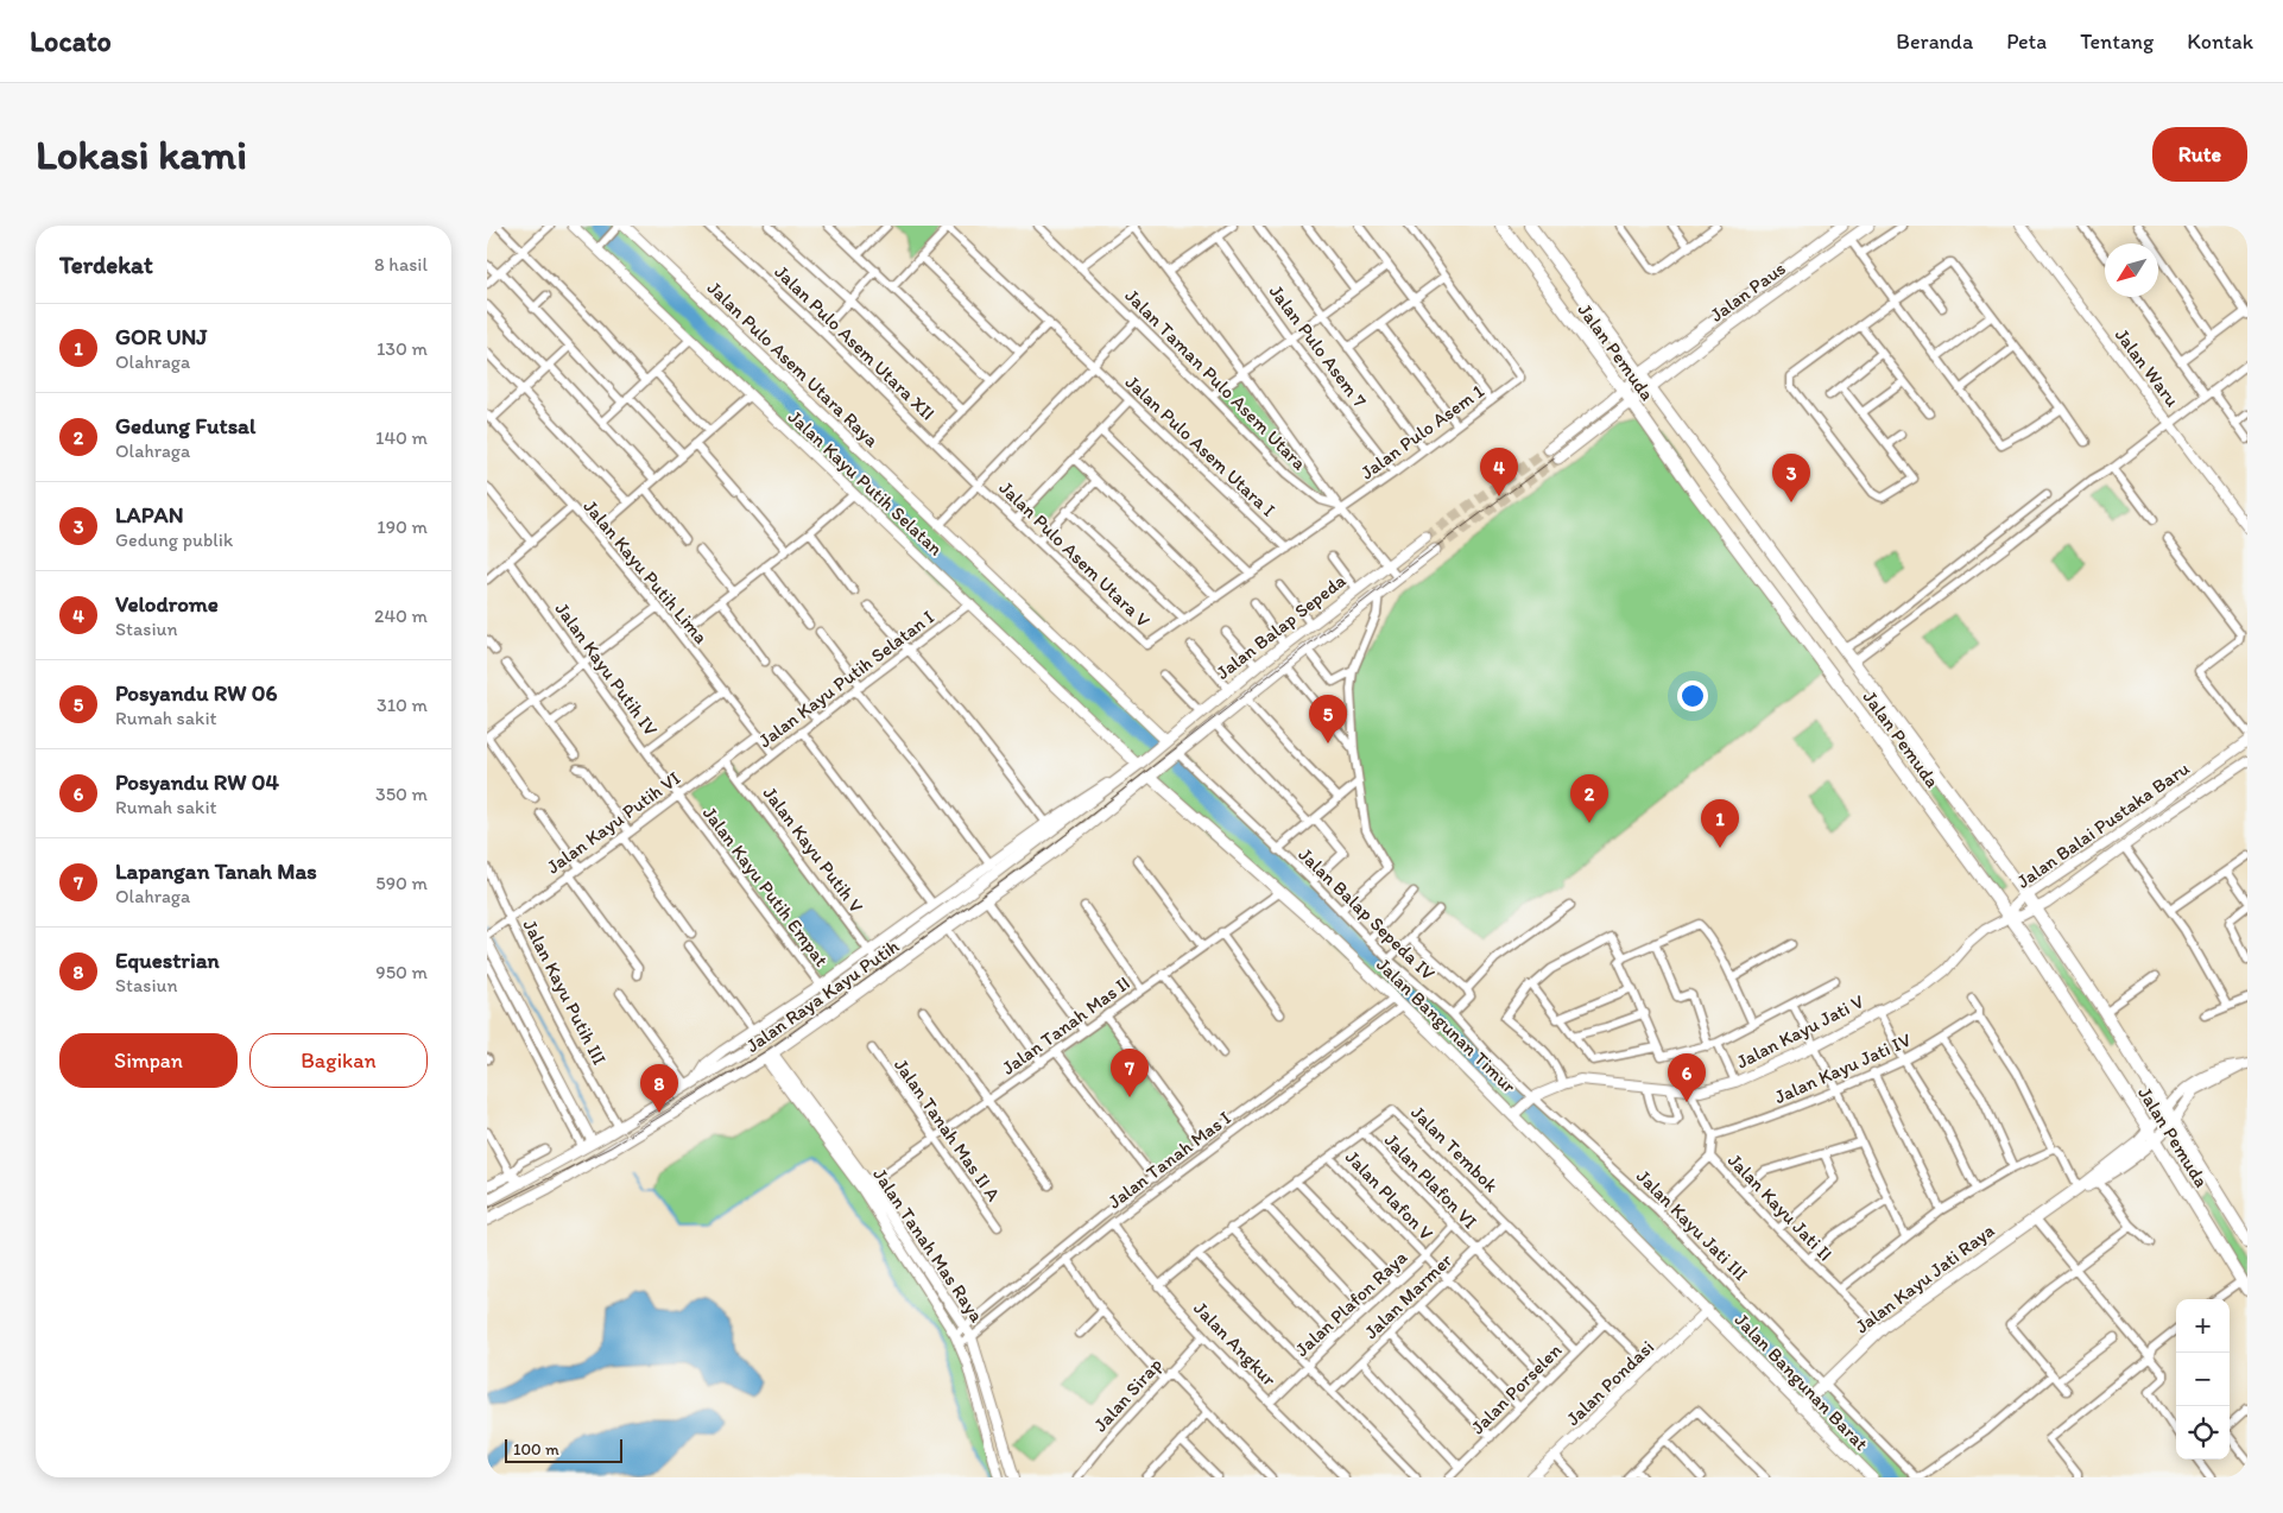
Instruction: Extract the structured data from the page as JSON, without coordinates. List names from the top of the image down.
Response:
{
  "streets": {
    "main road": [
      "Jalan Paus",
      "Jalan Pemuda",
      "Jalan Balap Sepeda",
      "Jalan Raya Kayu Putih",
      "Jalan Bangunan Timur",
      "Jalan Kayu Jati Raya",
      "Jalan Bangunan Barat"
    ],
    "street": [
      "Jalan Pulo Asem Utara XII",
      "Jalan Pulo Asem 7",
      "Jalan Pulo Asem Utara Raya",
      "Jalan Waru",
      "Jalan Taman Pulo Asem Utara",
      "Jalan Pulo Asem 1",
      "Jalan Pulo Asem Utara I",
      "Jalan Kayu Putih Selatan",
      "Jalan Pulo Asem Utara V",
      "Jalan Kayu Putih Lima",
      "Jalan Kayu Putih IV",
      "Jalan Kayu Putih Selatan I",
      "Jalan Kayu Putih VI",
      "Jalan Balai Pustaka Baru",
      "Jalan Kayu Putih V",
      "Jalan Kayu Putih Empat",
      "Jalan Balap Sepeda IV",
      "Jalan Kayu Putih III",
      "Jalan Tanah Mas II",
      "Jalan Kayu Jati V",
      "Jalan Kayu Jati IV",
      "Jalan Tanah Mas II A",
      "Jalan Tembok",
      "Jalan Tanah Mas I",
      "Jalan Plafon VI",
      "Jalan Plafon V",
      "Jalan Kayu Jati II",
      "Jalan Kayu Jati III",
      "Jalan Tanah Mas Raya",
      "Jalan Marmer",
      "Jalan Plafon Raya",
      "Jalan Angkur",
      "Jalan Pondasi",
      "Jalan Porselen",
      "Jalan Sirap"
    ]
  },
  "crossings": [
    ["Jalan Paus", "Jalan Pemuda"],
    ["Jalan Pulo Asem Utara XII", "Jalan Pulo Asem Utara V"],
    ["Jalan Pulo Asem 7", "Jalan Pulo Asem 1"],
    ["Jalan Pemuda", "Jalan Balai Pustaka Baru"],
    ["Jalan Pemuda", "Jalan Kayu Jati V"],
    ["Jalan Pemuda", "Jalan Kayu Jati Raya"],
    ["Jalan Pulo Asem Utara Raya", "Jalan Balap Sepeda"],
    ["Jalan Taman Pulo Asem Utara", "Jalan Pulo Asem 1"],
    ["Jalan Taman Pulo Asem Utara", "Jalan Balap Sepeda"],
    ["Jalan Pulo Asem 1", "Jalan Pulo Asem Utara I"],
    ["Jalan Pulo Asem 1", "Jalan Pulo Asem Utara V"],
    ["Jalan Kayu Putih Selatan", "Jalan Balap Sepeda"],
    ["Jalan Kayu Putih Selatan", "Jalan Kayu Putih Selatan I"],
    ["Jalan Kayu Putih Selatan", "Jalan Raya Kayu Putih"],
    ["Jalan Kayu Putih Lima", "Jalan Kayu Putih Selatan I"],
    ["Jalan Kayu Putih Lima", "Jalan Kayu Putih VI"],
    ["Jalan Balap Sepeda", "Jalan Balap Sepeda IV"],
    ["Jalan Balap Sepeda", "Jalan Raya Kayu Putih"],
    ["Jalan Balap Sepeda", "Jalan Bangunan Timur"],
    ["Jalan Kayu Putih IV", "Jalan Kayu Putih VI"],
    ["Jalan Kayu Putih IV", "Jalan Kayu Putih Empat"],
    ["Jalan Kayu Putih Selatan I", "Jalan Kayu Putih V"],
    ["Jalan Kayu Putih VI", "Jalan Kayu Putih V"],
    ["Jalan Kayu Putih VI", "Jalan Kayu Putih Empat"],
    ["Jalan Kayu Putih VI", "Jalan Kayu Putih III"],
    ["Jalan Balai Pustaka Baru", "Jalan Kayu Jati V"],
    ["Jalan Kayu Putih V", "Jalan Raya Kayu Putih"],
    ["Jalan Kayu Putih Empat", "Jalan Raya Kayu Putih"],
    ["Jalan Balap Sepeda IV", "Jalan Kayu Jati V"],
    ["Jalan Balap Sepeda IV", "Jalan Kayu Jati III"],
    ["Jalan Kayu Putih III", "Jalan Raya Kayu Putih"],
    ["Jalan Raya Kayu Putih", "Jalan Bangunan Timur"],
    ["Jalan Raya Kayu Putih", "Jalan Tanah Mas Raya"],
    ["Jalan Tanah Mas II", "Jalan Bangunan Timur"],
    ["Jalan Tanah Mas II", "Jalan Tanah Mas II A"],
    ["Jalan Tanah Mas II", "Jalan Tanah Mas Raya"],
    ["Jalan Bangunan Timur", "Jalan Kayu Jati V"],
    ["Jalan Bangunan Timur", "Jalan Tanah Mas I"],
    ["Jalan Bangunan Timur", "Jalan Bangunan Barat"],
    ["Jalan Bangunan Timur", "Jalan Pondasi"],
    ["Jalan Kayu Jati V", "Jalan Kayu Jati III"],
    ["Jalan Tembok", "Jalan Plafon VI"],
    ["Jalan Tembok", "Jalan Plafon V"],
    ["Jalan Tembok", "Jalan Marmer"],
    ["Jalan Tembok", "Jalan Angkur"],
    ["Jalan Tembok", "Jalan Pondasi"],
    ["Jalan Tembok", "Jalan Porselen"],
    ["Jalan Tanah Mas I", "Jalan Tanah Mas Raya"],
    ["Jalan Tanah Mas I", "Jalan Angkur"],
    ["Jalan Plafon VI", "Jalan Marmer"],
    ["Jalan Plafon VI", "Jalan Plafon Raya"],
    ["Jalan Plafon VI", "Jalan Porselen"],
    ["Jalan Plafon V", "Jalan Marmer"],
    ["Jalan Plafon V", "Jalan Plafon Raya"],
    ["Jalan Plafon V", "Jalan Porselen"],
    ["Jalan Kayu Jati II", "Jalan Kayu Jati III"],
    ["Jalan Kayu Jati II", "Jalan Kayu Jati Raya"],
    ["Jalan Kayu Jati III", "Jalan Kayu Jati Raya"],
    ["Jalan Kayu Jati Raya", "Jalan Bangunan Barat"],
    ["Jalan Plafon Raya", "Jalan Angkur"],
    ["Jalan Angkur", "Jalan Sirap"],
    ["Jalan Bangunan Barat", "Jalan Pondasi"]
  ],
  "scale_bar": "100 m",
  "north": "bottom left",
  "page": {
    "header": "Locato",
    "nav": [
      "Beranda",
      "Peta",
      "Tentang",
      "Kontak"
    ],
    "buttons": [
      "Rute",
      ["Simpan", "Bagikan"]
    ],
    "title": "Lokasi kami",
    "heading": ["Terdekat", "8 hasil"],
    "list": [
      {
        "mark": "1",
        "name": "GOR UNJ",
        "note": "Olahraga",
        "value": "130 m"
      },
      {
        "mark": "2",
        "name": "Gedung Futsal",
        "note": "Olahraga",
        "value": "140 m"
      },
      {
        "mark": "3",
        "name": "LAPAN",
        "note": "Gedung publik",
        "value": "190 m"
      },
      {
        "mark": "4",
        "name": "Velodrome",
        "note": "Stasiun",
        "value": "240 m"
      },
      {
        "mark": "5",
        "name": "Posyandu RW 06",
        "note": "Rumah sakit",
        "value": "310 m"
      },
      {
        "mark": "6",
        "name": "Posyandu RW 04",
        "note": "Rumah sakit",
        "value": "350 m"
      },
      {
        "mark": "7",
        "name": "Lapangan Tanah Mas",
        "note": "Olahraga",
        "value": "590 m"
      },
      {
        "mark": "8",
        "name": "Equestrian",
        "note": "Stasiun",
        "value": "950 m"
      }
    ],
    "pins": [
      "4",
      "3",
      "5",
      "2",
      "1",
      "7",
      "6",
      "8"
    ],
    "map_buttons": ["+", "−"],
    "scale": "100 m"
  }
}
